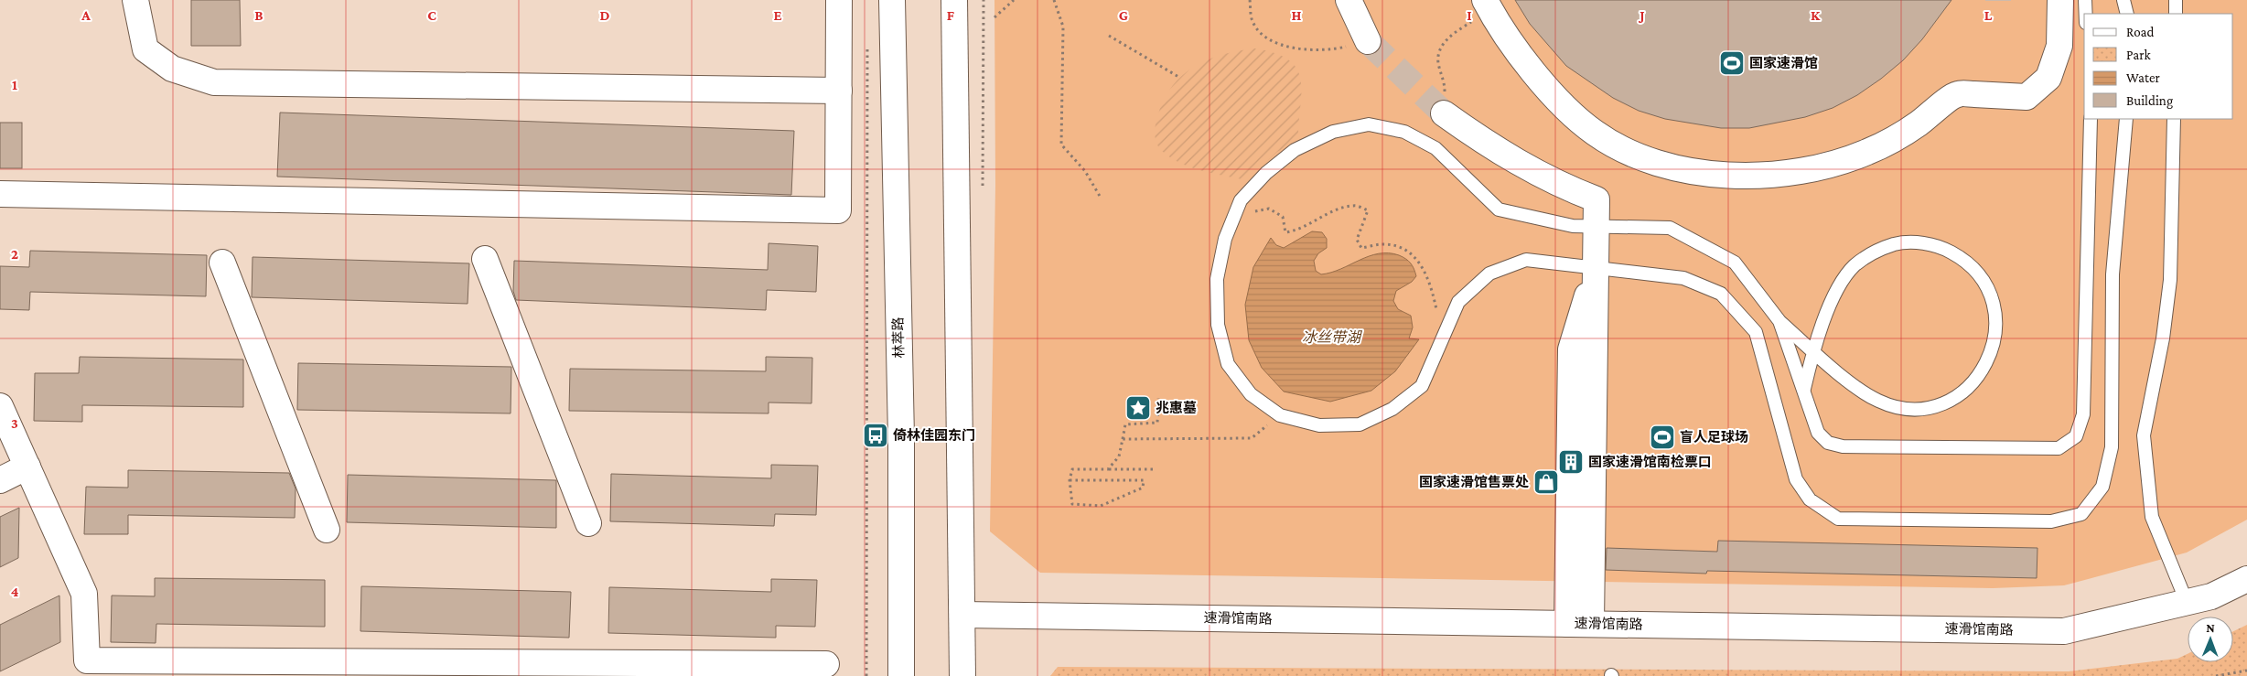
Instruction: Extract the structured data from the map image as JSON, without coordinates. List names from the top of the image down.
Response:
{
  "streets": {
    "street": ["林萃路", "速滑馆南路"]
  },
  "water": ["冰丝带湖"],
  "places": {
    "sports": ["国家速滑馆", "盲人足球场"],
    "place": ["兆惠墓"],
    "bus stop": ["倚林佳园东门"],
    "building": ["国家速滑馆南检票口"],
    "shop": ["国家速滑馆售票处"]
  },
  "legend": [
    "Road",
    "Park",
    "Water",
    "Building"
  ],
  "north": "top",
  "grid": {
    "columns": [
      "A",
      "B",
      "C",
      "D",
      "E",
      "F",
      "G",
      "H",
      "I",
      "J",
      "K",
      "L"
    ],
    "rows": [
      "1",
      "2",
      "3",
      "4"
    ]
  }
}
